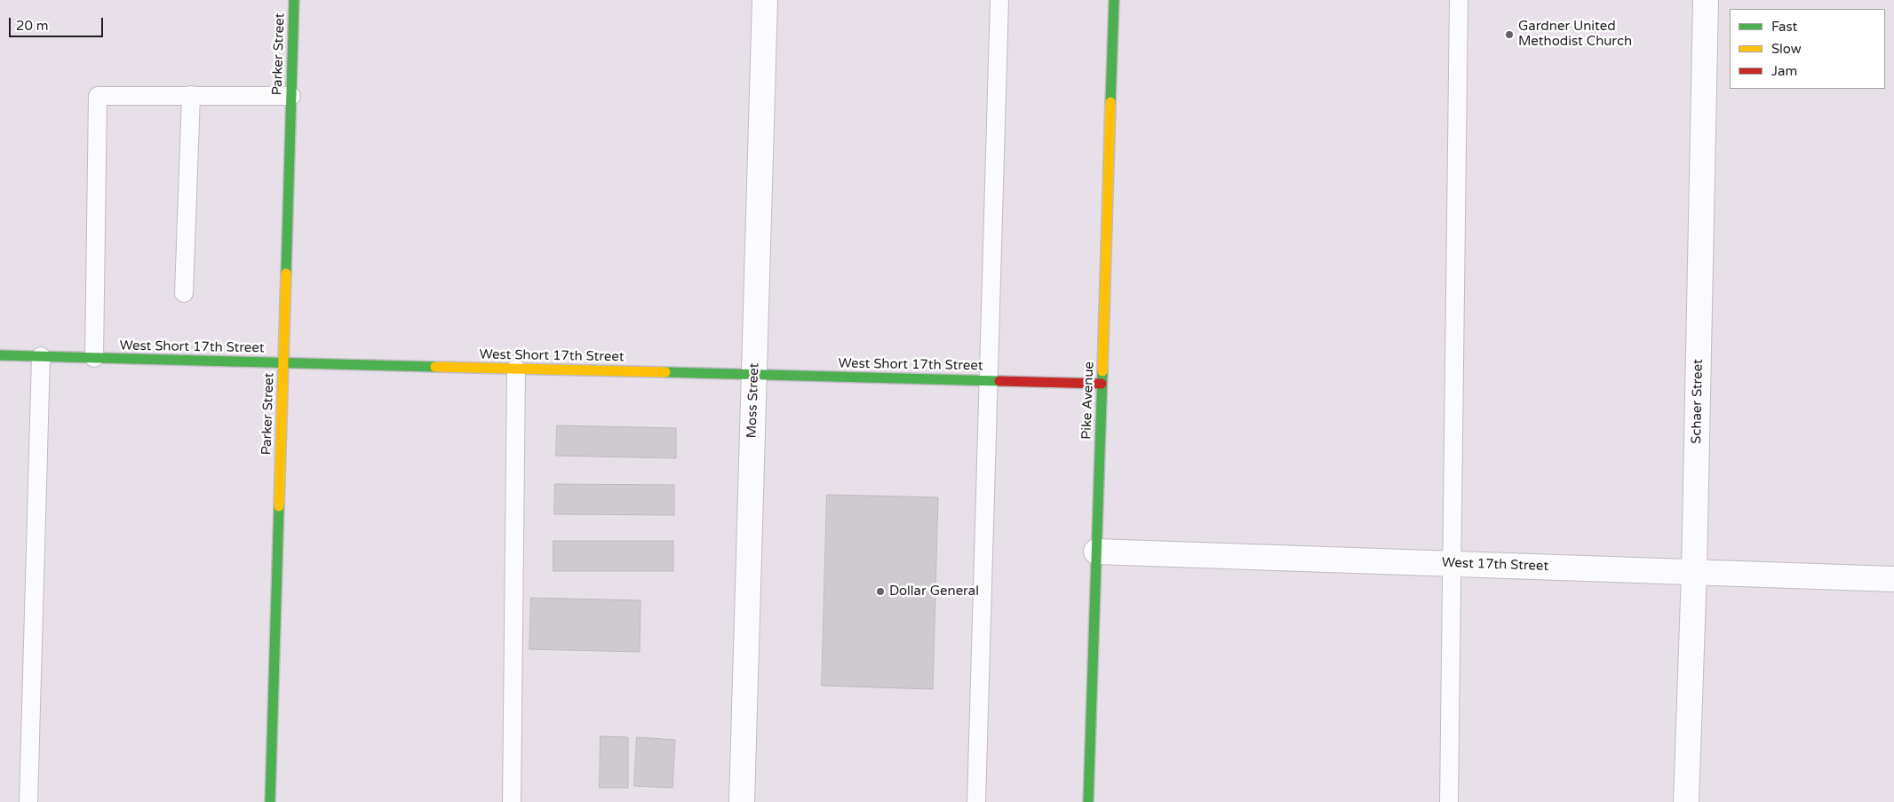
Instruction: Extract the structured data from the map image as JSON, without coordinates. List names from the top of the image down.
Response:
{
  "streets": {
    "street": [
      "Parker Street",
      "West Short 17th Street",
      "Moss Street",
      "Pike Avenue",
      "Schaer Street",
      "West 17th Street"
    ]
  },
  "crossings": [
    ["Parker Street", "West Short 17th Street"],
    ["West Short 17th Street", "Moss Street"],
    ["West Short 17th Street", "Pike Avenue"],
    ["Pike Avenue", "West 17th Street"],
    ["Schaer Street", "West 17th Street"]
  ],
  "places": ["Gardner United Methodist Church", "Dollar General"],
  "legend": ["Fast", "Slow", "Jam"],
  "scale_bar": "20 m"
}
